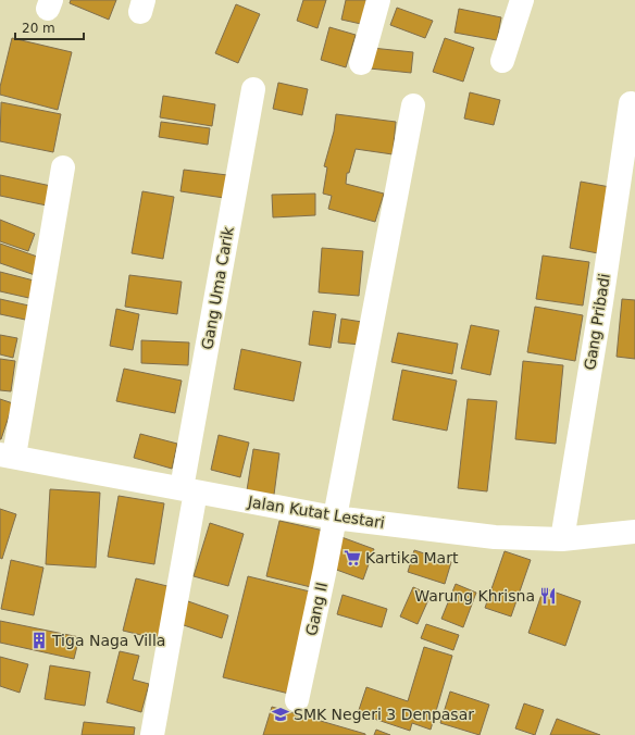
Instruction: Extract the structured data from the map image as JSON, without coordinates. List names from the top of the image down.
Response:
{
  "streets": {
    "street": [
      "Gang Uma Carik",
      "Gang Pribadi",
      "Jalan Kutat Lestari",
      "Gang II"
    ]
  },
  "crossings": [
    ["Gang Uma Carik", "Jalan Kutat Lestari"],
    ["Gang Pribadi", "Jalan Kutat Lestari"],
    ["Jalan Kutat Lestari", "Gang II"]
  ],
  "places": {
    "supermarket": ["Kartika Mart"],
    "restaurant": ["Warung Khrisna"],
    "building": ["Tiga Naga Villa"],
    "school or university": ["SMK Negeri 3 Denpasar"]
  },
  "scale_bar": "20 m"
}
